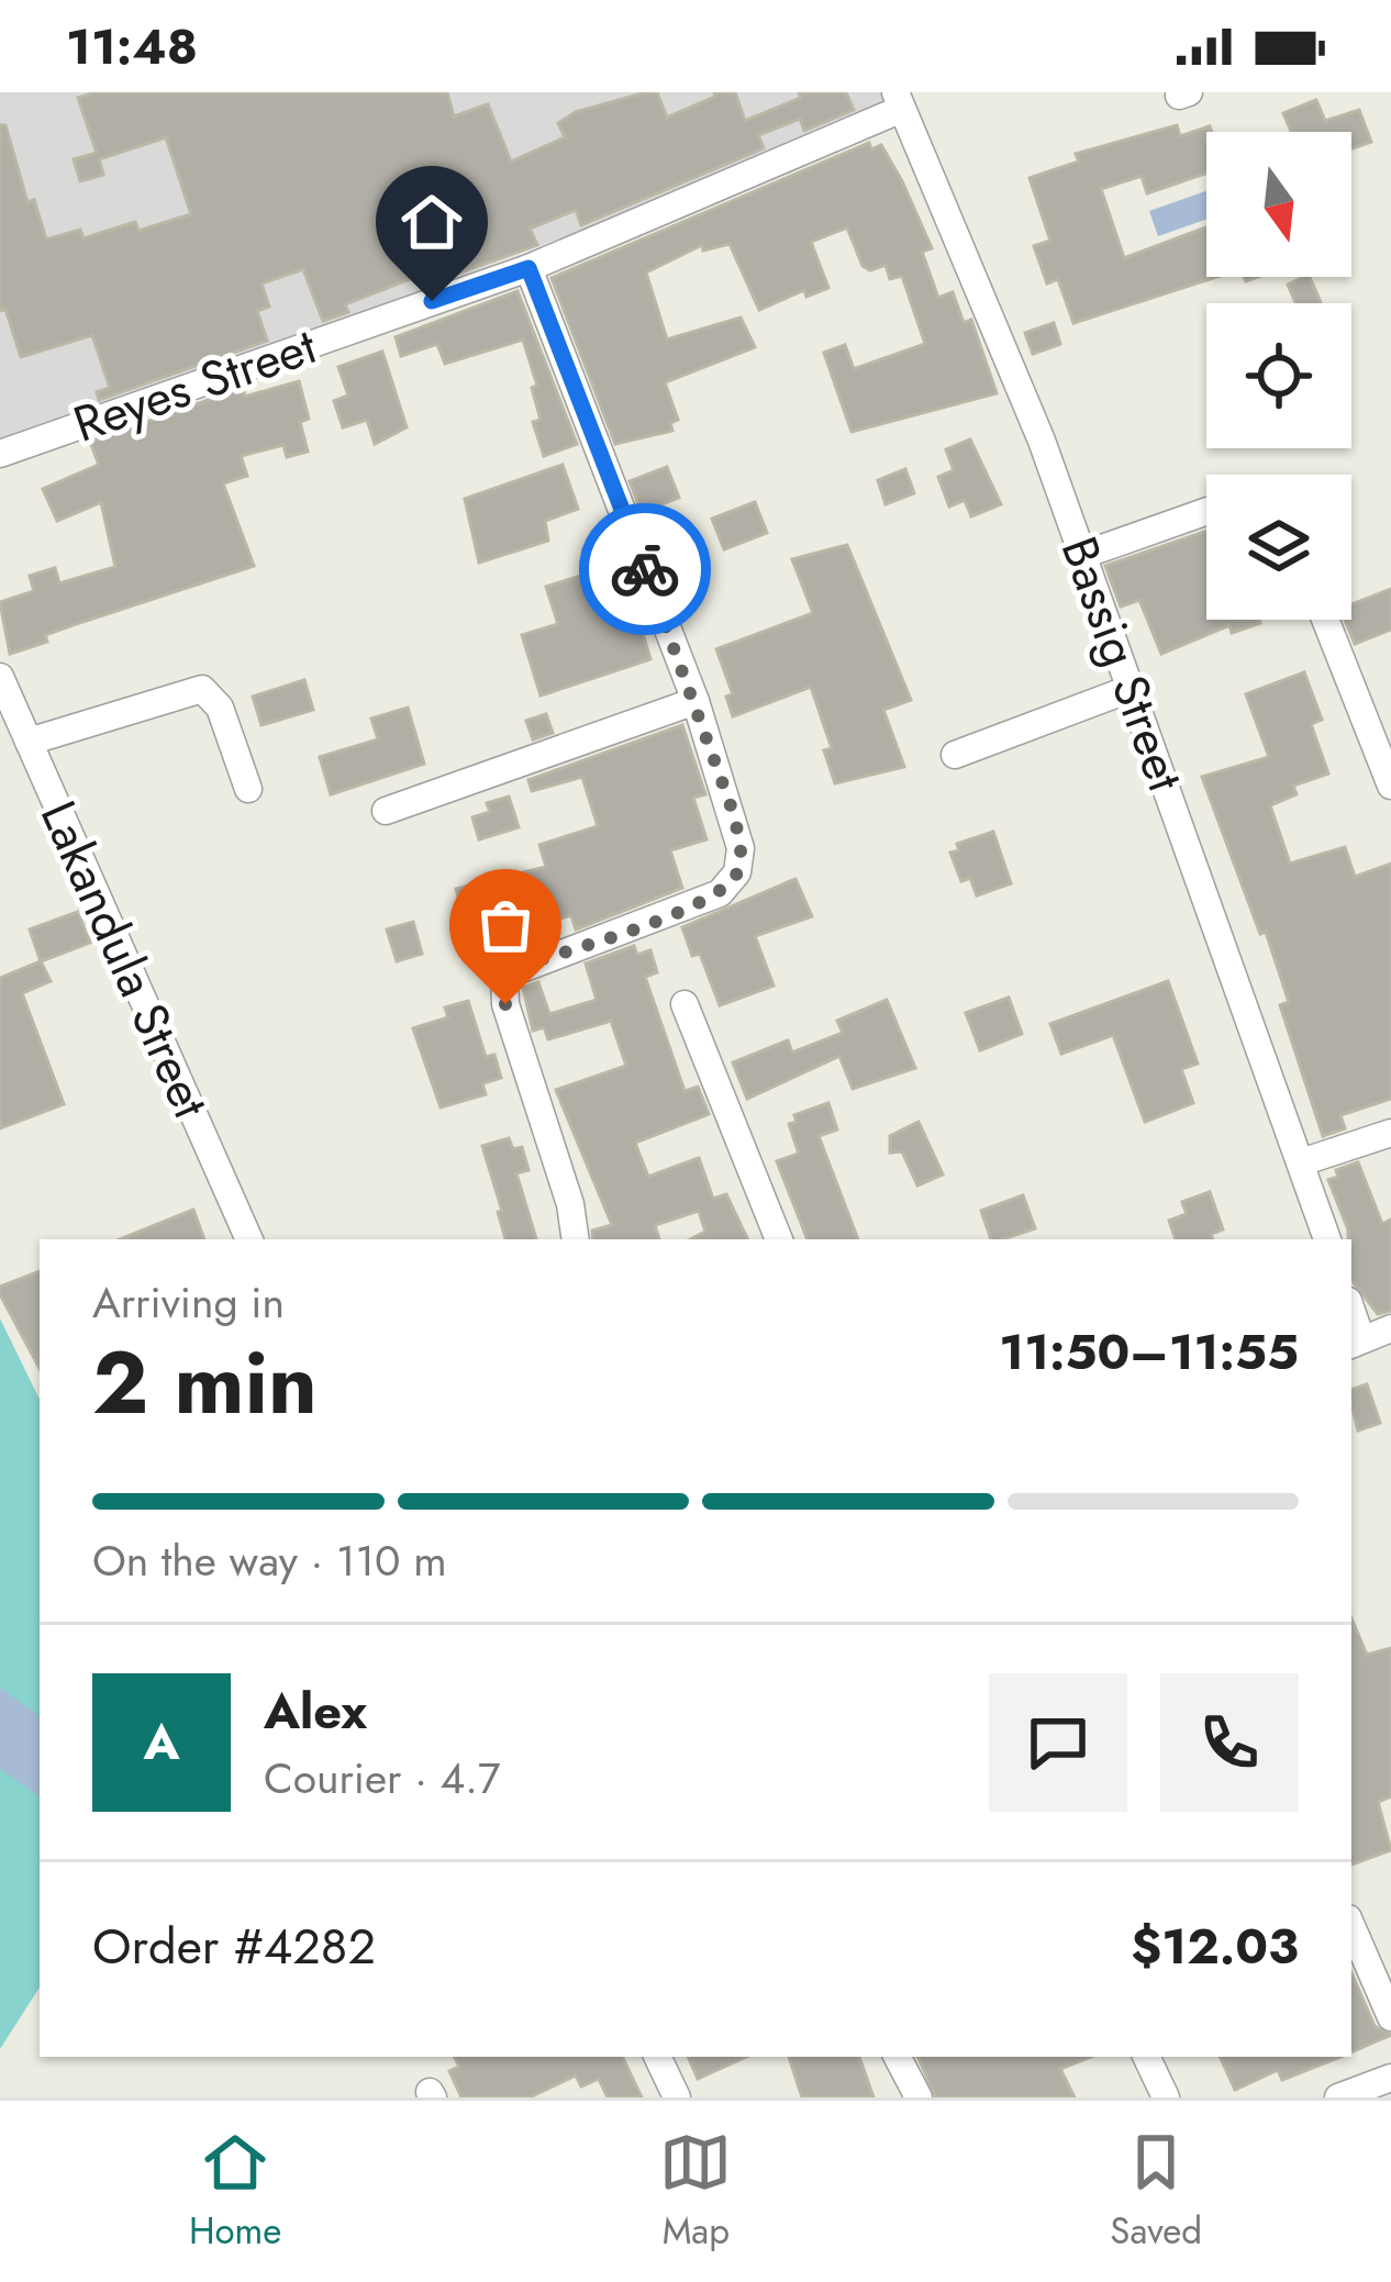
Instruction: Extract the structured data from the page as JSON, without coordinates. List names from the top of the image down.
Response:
{
  "streets": {
    "street": ["Reyes Street", "Bassig Street", "Lakandula Street"]
  },
  "crossings": [
    ["Reyes Street", "Bassig Street"]
  ],
  "north": "bottom",
  "page": {
    "status": "11:48",
    "heading": ["2 min", "Arriving in", "11:50–11:55"],
    "panel": [
      "Alex",
      "Courier · 4.7",
      "Order #4282",
      "$12.03"
    ],
    "bar": "On the way · 110 m",
    "round": "A",
    "tabs": ["Home", "Map", "Saved"]
  }
}
